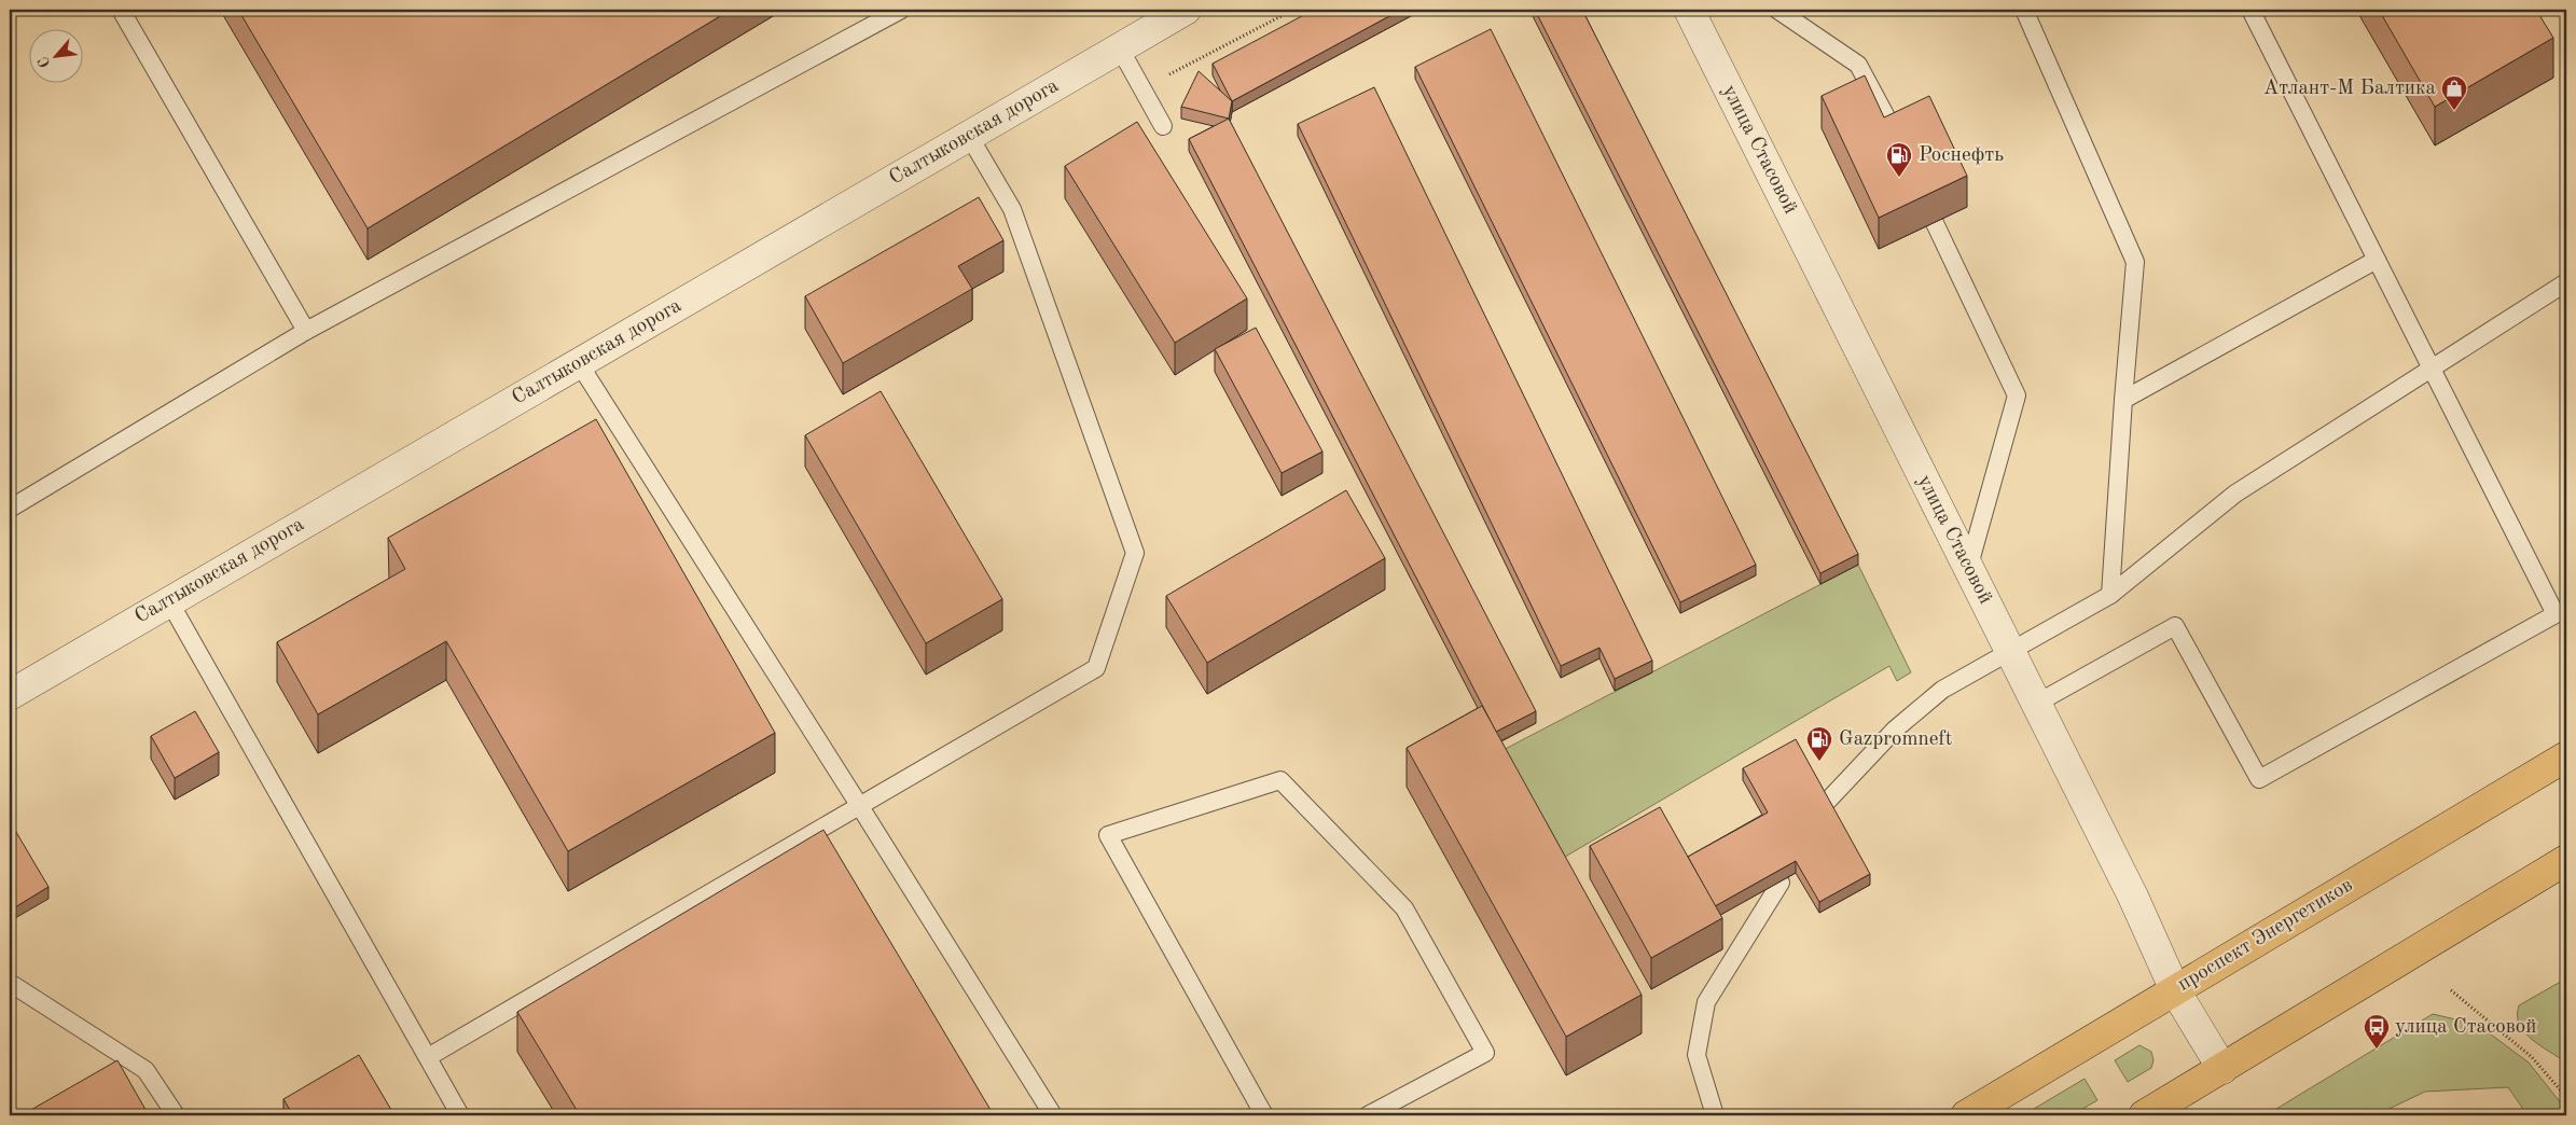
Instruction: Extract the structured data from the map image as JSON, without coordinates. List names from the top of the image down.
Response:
{
  "streets": {
    "main road": ["проспект Энергетиков"],
    "street": ["Салтыковская дорога", "улица Стасовой"]
  },
  "crossings": [
    ["улица Стасовой", "проспект Энергетиков"]
  ],
  "places": {
    "shop": ["Атлант-М Балтика"],
    "fuel station": ["Роснефть", "Gazpromneft"],
    "bus stop": ["улица Стасовой"]
  },
  "north": "bottom left"
}
